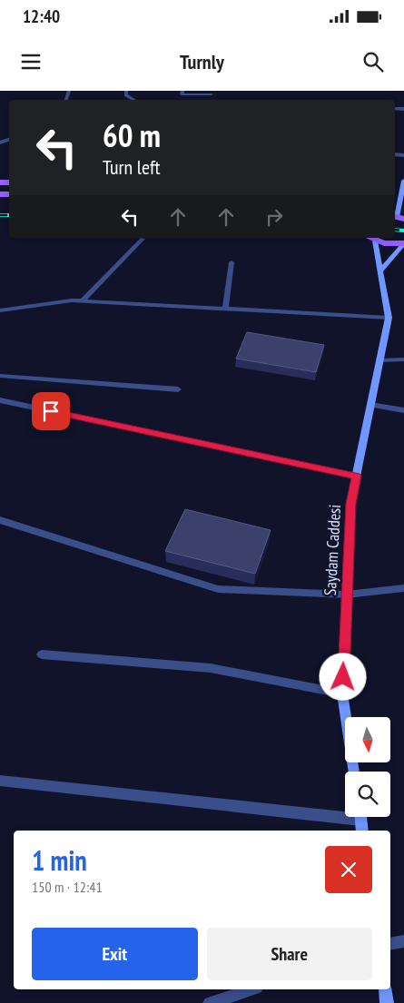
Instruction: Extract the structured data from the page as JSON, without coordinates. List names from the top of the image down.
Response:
{
  "streets": {
    "main road": ["Saydam Caddesi"]
  },
  "north": "bottom",
  "page": {
    "status": "12:40",
    "header": "Turnly",
    "turn": ["60 m", "Turn left"],
    "heading": ["1 min", "150 m · 12:41"],
    "buttons": ["Exit", "Share"]
  }
}
